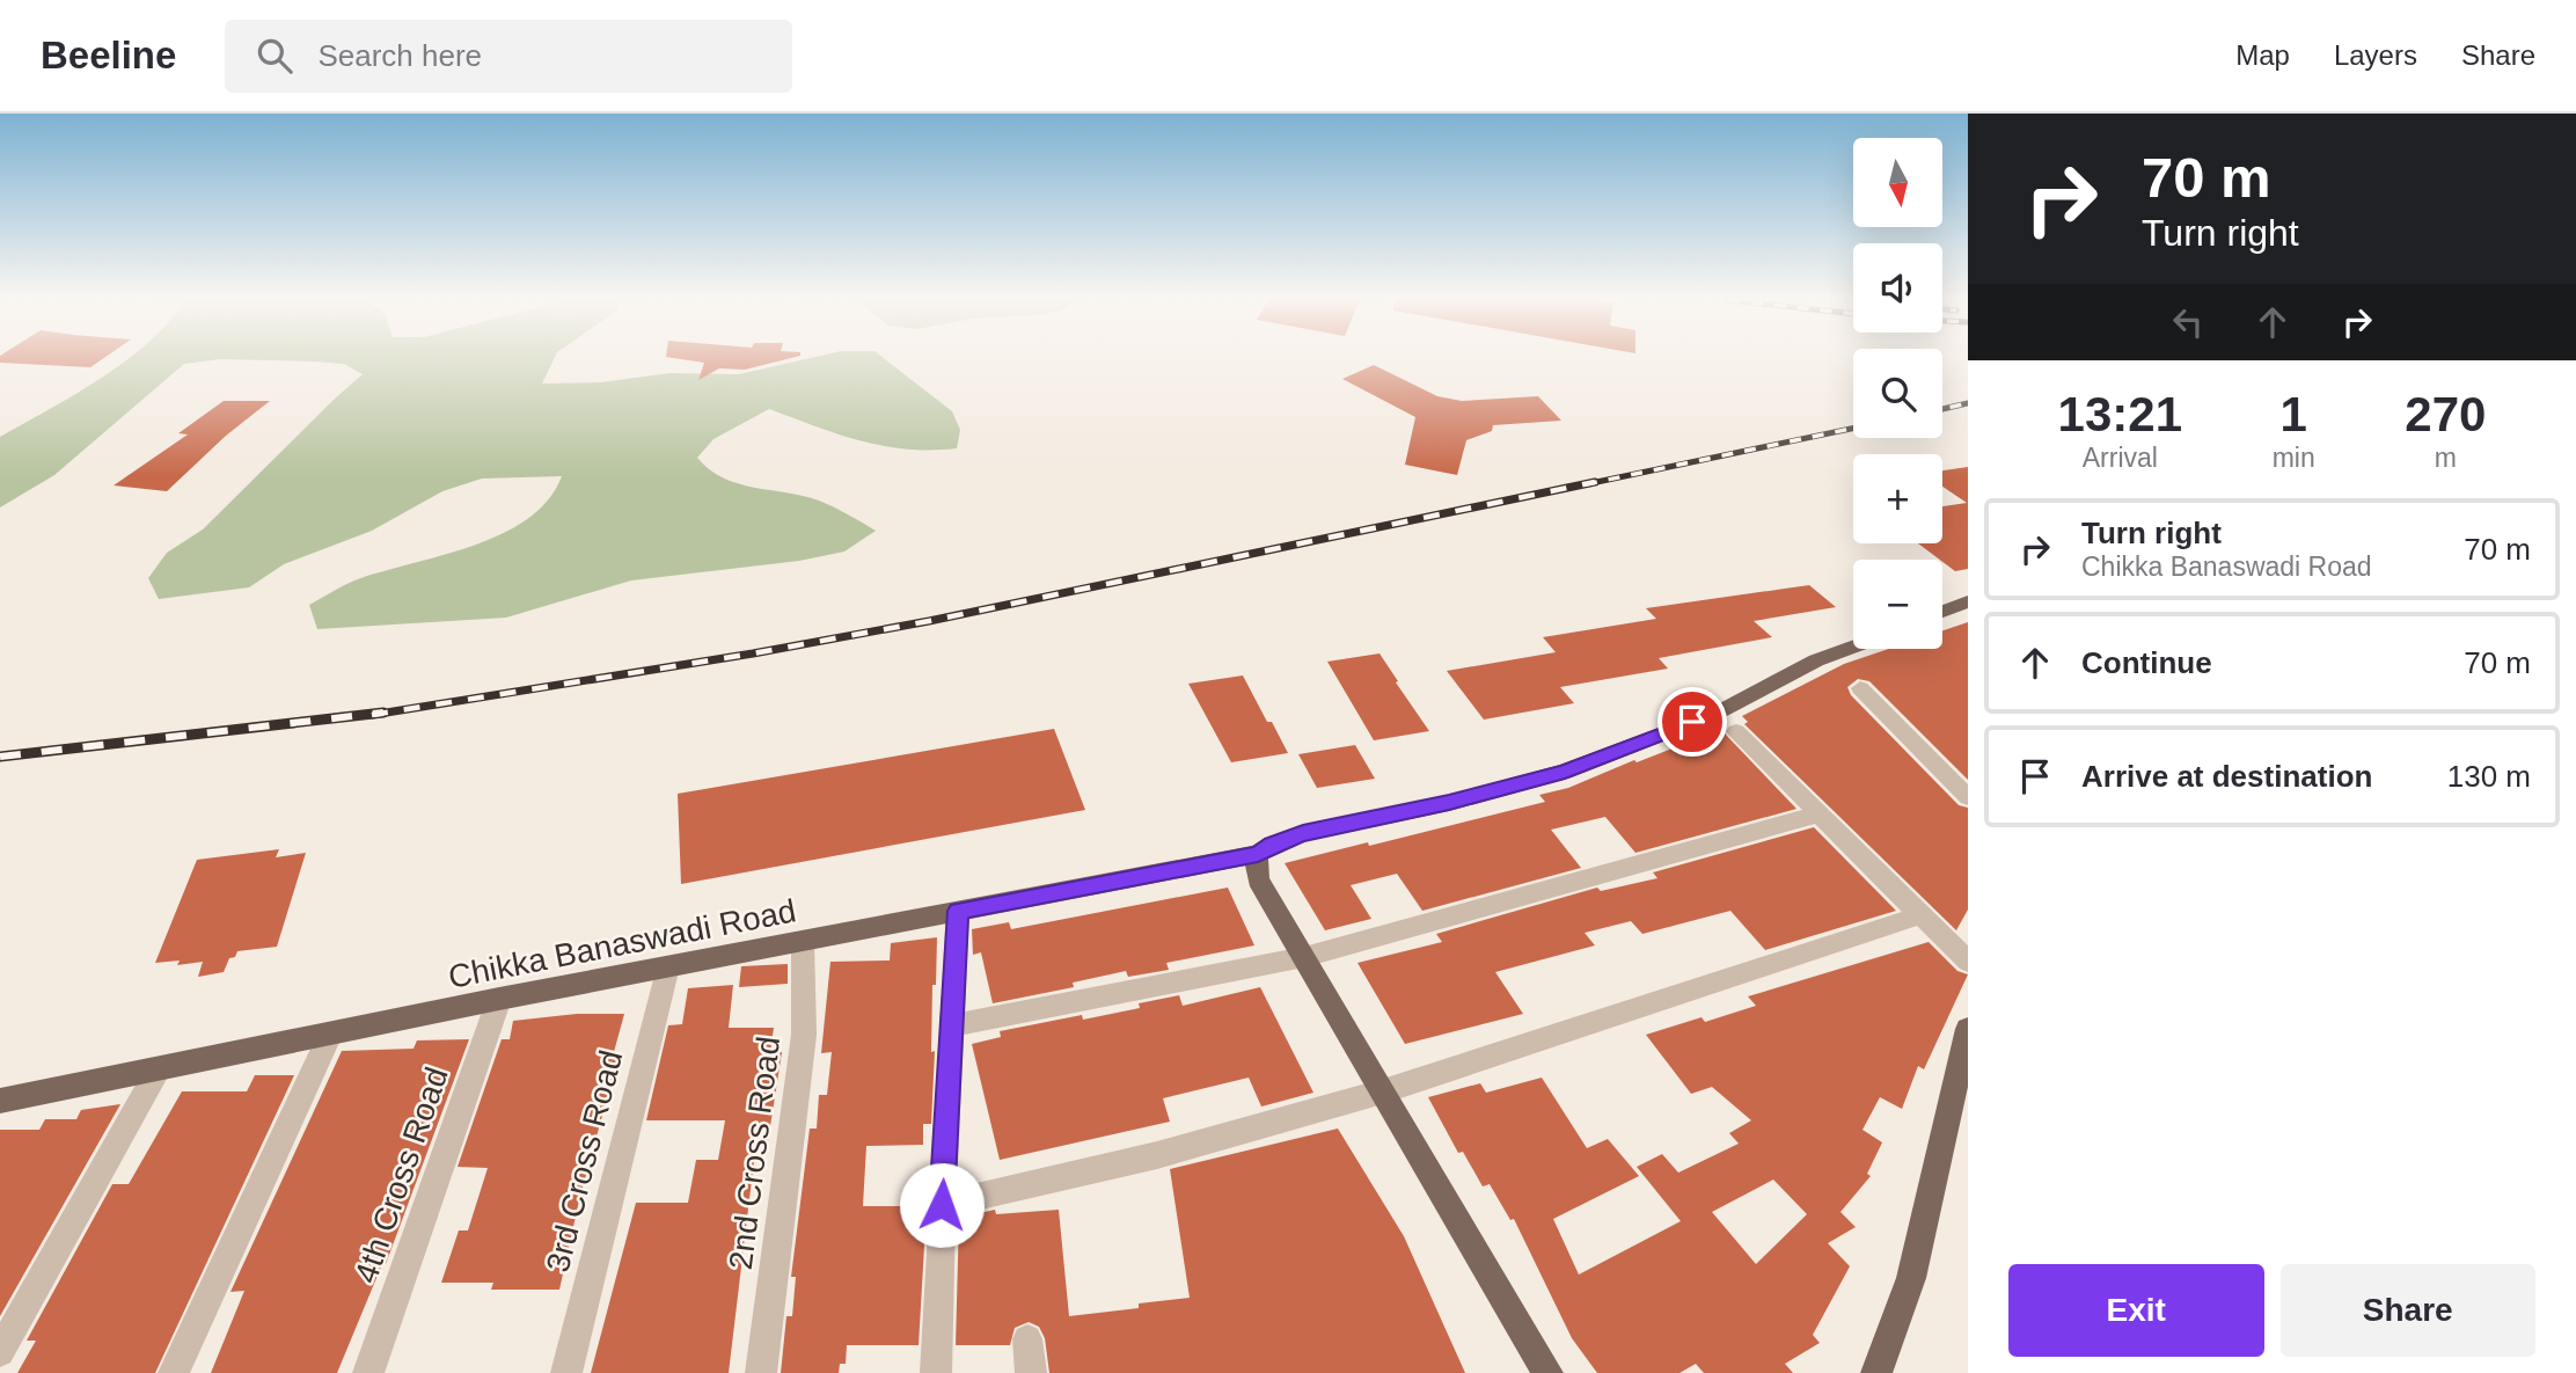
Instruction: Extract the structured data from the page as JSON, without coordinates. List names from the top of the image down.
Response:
{
  "streets": {
    "main road": ["Chikka Banaswadi Road"],
    "street": ["2nd Cross Road", "3rd Cross Road", "4th Cross Road"]
  },
  "crossings": [
    ["Chikka Banaswadi Road", "2nd Cross Road"],
    ["Chikka Banaswadi Road", "3rd Cross Road"],
    ["Chikka Banaswadi Road", "4th Cross Road"]
  ],
  "north": "bottom",
  "page": {
    "header": "Beeline",
    "search": "Search here",
    "nav": ["Map", "Layers", "Share"],
    "turn": ["70 m", "Turn right"],
    "map_buttons": ["+", "−"],
    "eta": [
      "13:21",
      "Arrival",
      "1",
      "min",
      "270",
      "m"
    ],
    "list": [
      {
        "name": "Turn right",
        "note": "Chikka Banaswadi Road",
        "value": "70 m"
      },
      {
        "name": "Continue",
        "value": "70 m"
      },
      {
        "name": "Arrive at destination",
        "value": "130 m"
      }
    ],
    "buttons": ["Exit", "Share"]
  }
}
